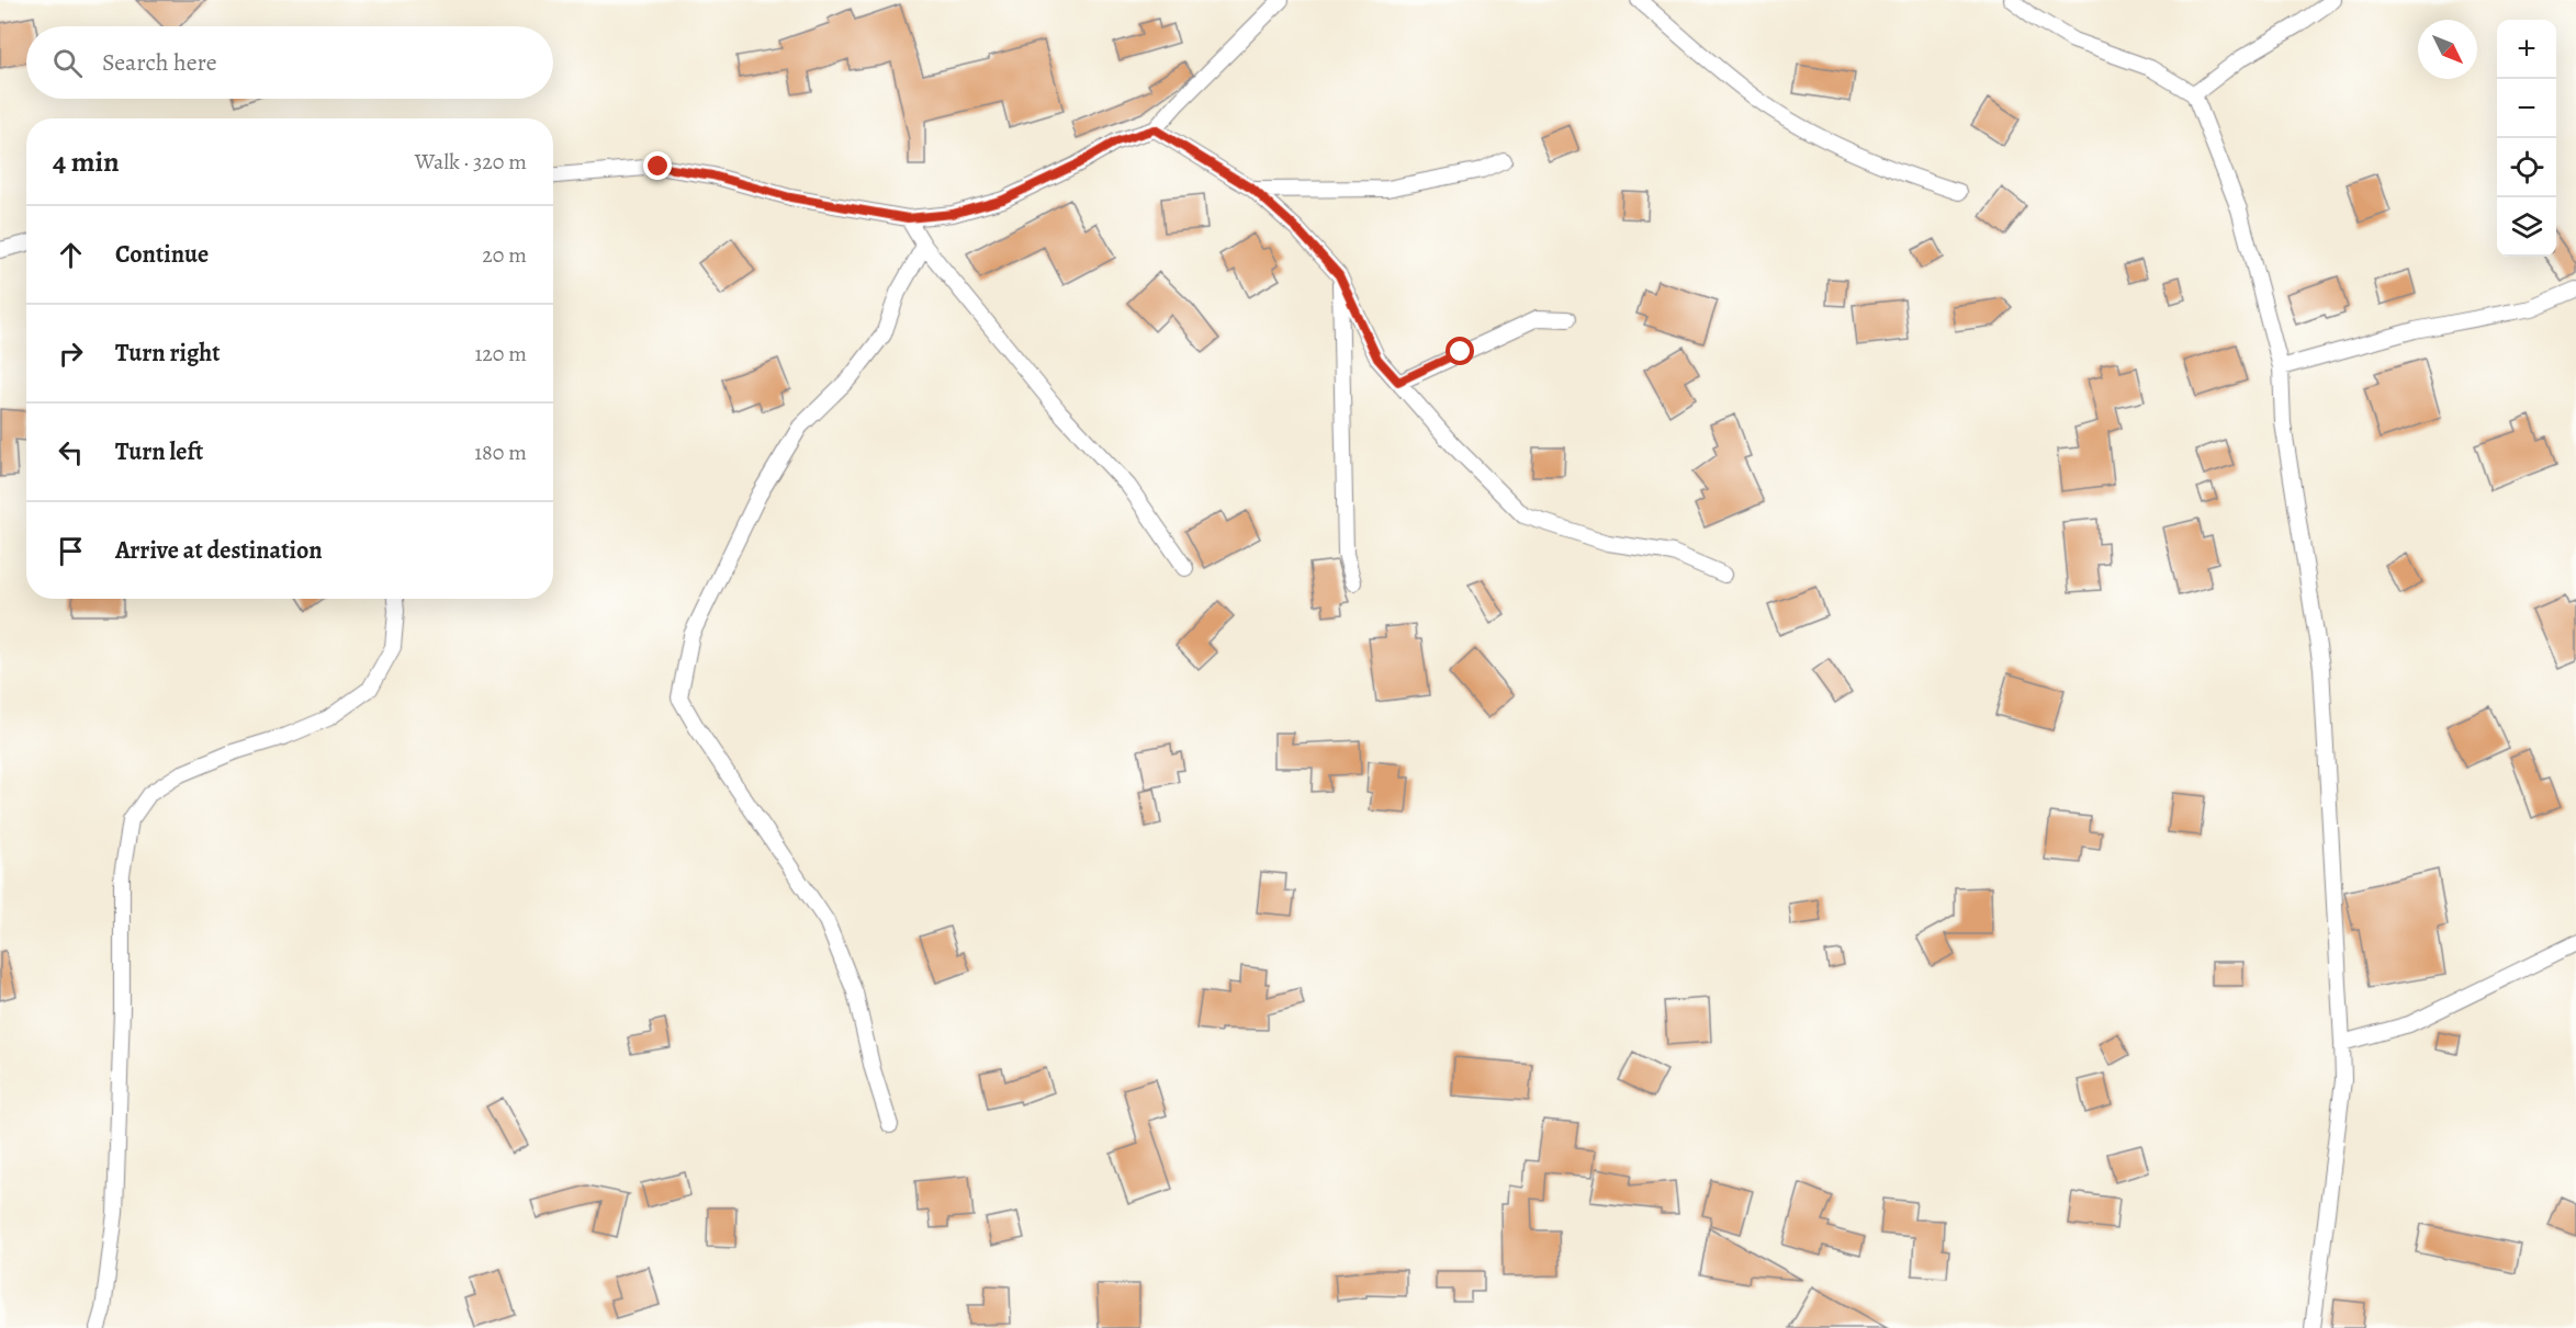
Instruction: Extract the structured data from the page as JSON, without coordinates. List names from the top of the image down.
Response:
{
  "north": "bottom right",
  "page": {
    "map_buttons": ["+", "−"],
    "search": "Search here",
    "heading": ["4 min", "Walk · 320 m"],
    "list": [
      ["Continue", "20 m"],
      ["Turn right", "120 m"],
      ["Turn left", "180 m"],
      "Arrive at destination"
    ]
  }
}
